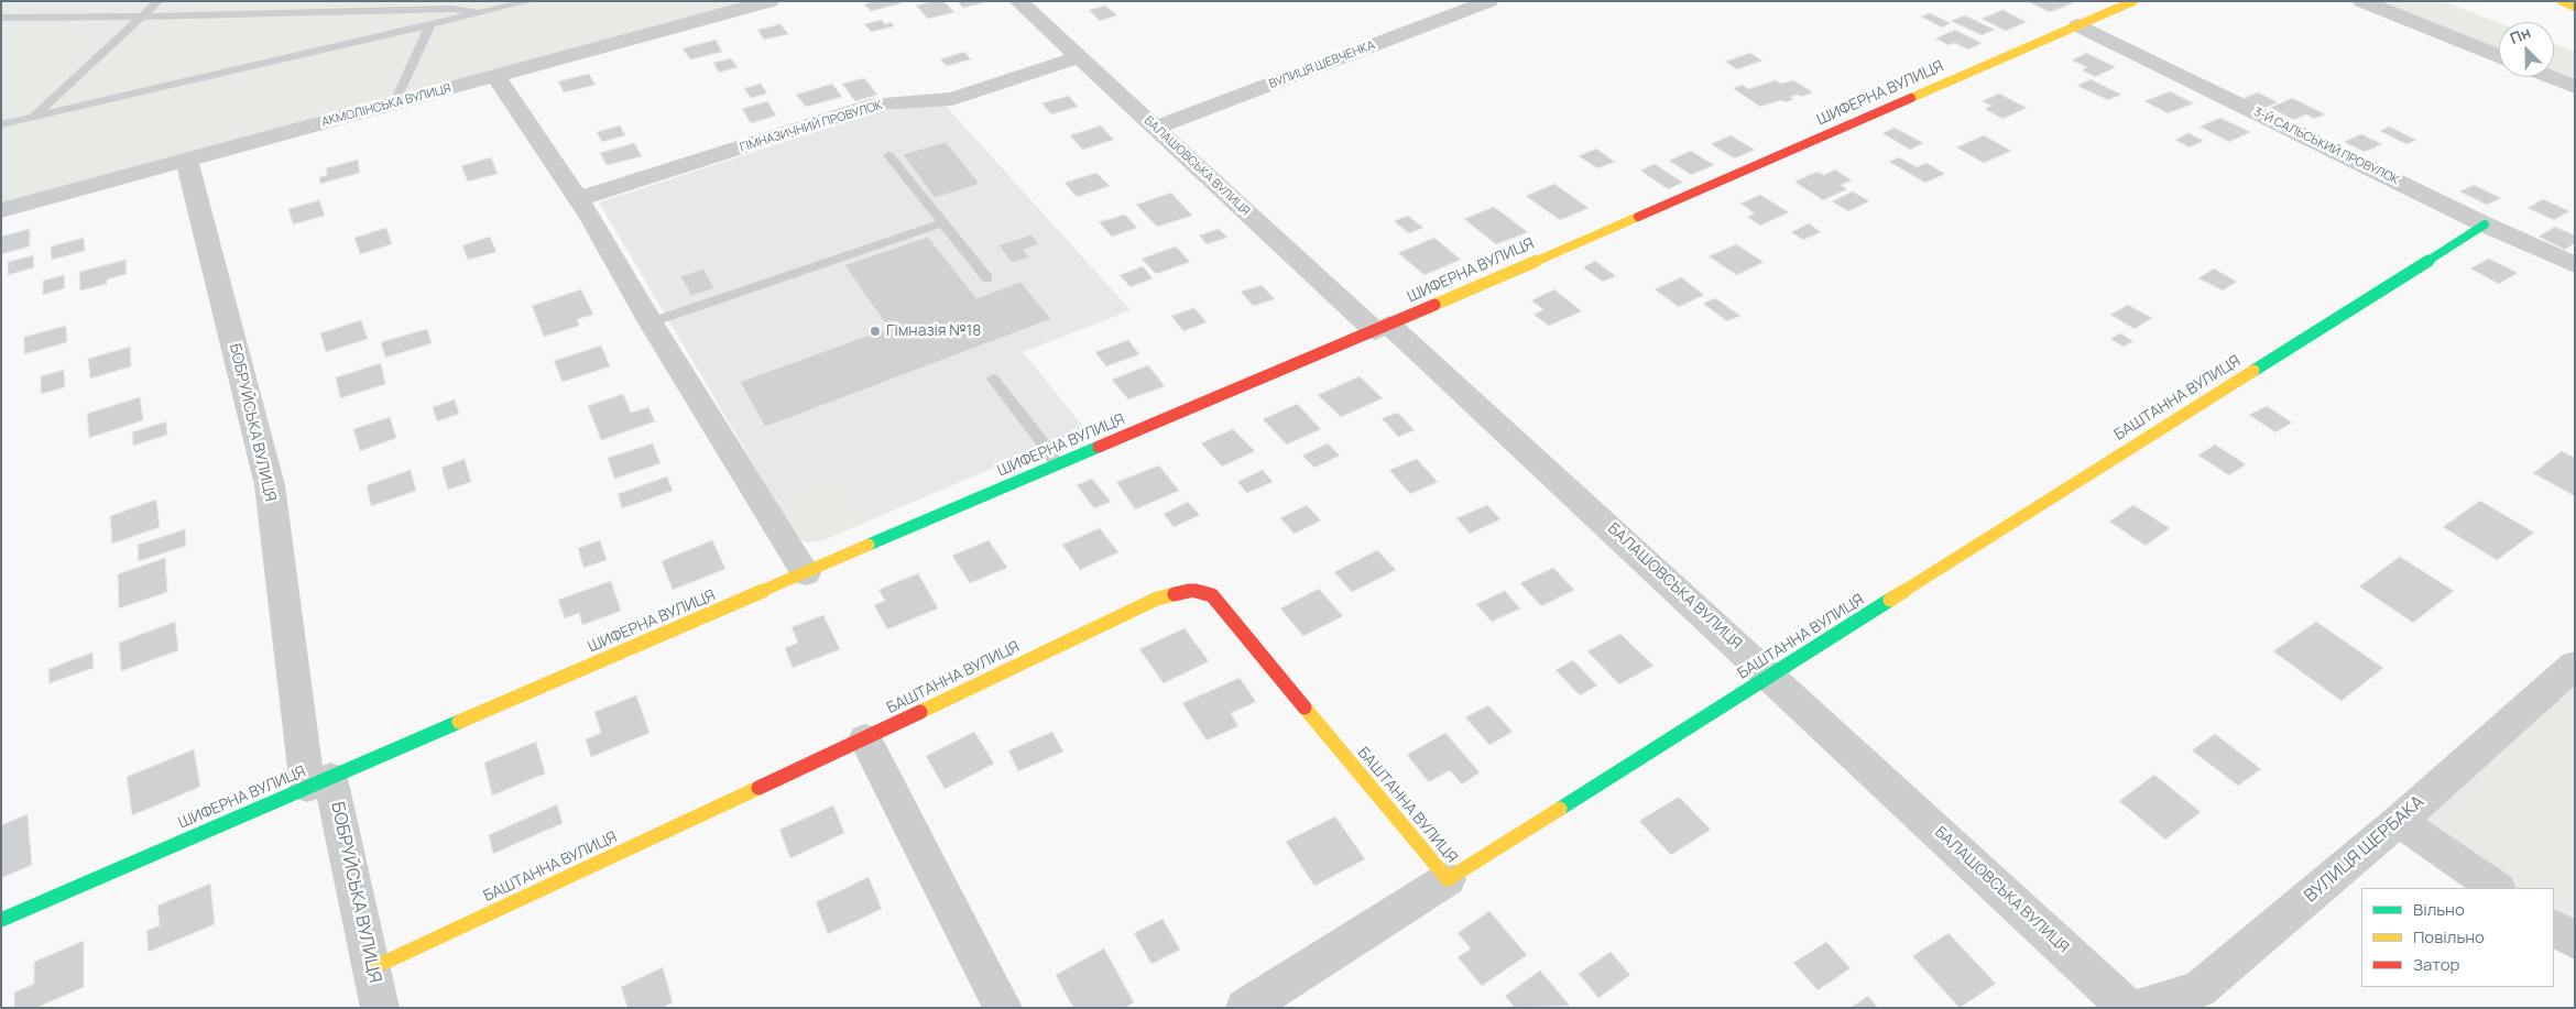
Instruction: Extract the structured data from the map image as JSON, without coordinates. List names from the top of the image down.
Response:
{
  "streets": {
    "street": [
      "ВУЛИЦЯ ШЕВЧЕНКА",
      "ШИФЕРНА ВУЛИЦЯ",
      "АКМОЛІНСЬКА ВУЛИЦЯ",
      "ГІМНАЗИЧНИЙ ПРОВУЛОК",
      "3-Й САЛЬСЬКИЙ ПРОВУЛОК",
      "БАЛАШОВСЬКА ВУЛИЦЯ",
      "БАШТАННА ВУЛИЦЯ",
      "БОБРУЙСЬКА ВУЛИЦЯ",
      "ВУЛИЦЯ ЩЕРБАКА"
    ]
  },
  "crossings": [
    ["ВУЛИЦЯ ШЕВЧЕНКА", "БАЛАШОВСЬКА ВУЛИЦЯ"],
    ["ШИФЕРНА ВУЛИЦЯ", "3-Й САЛЬСЬКИЙ ПРОВУЛОК"],
    ["ШИФЕРНА ВУЛИЦЯ", "БАЛАШОВСЬКА ВУЛИЦЯ"],
    ["ШИФЕРНА ВУЛИЦЯ", "БОБРУЙСЬКА ВУЛИЦЯ"],
    ["АКМОЛІНСЬКА ВУЛИЦЯ", "БОБРУЙСЬКА ВУЛИЦЯ"],
    ["ГІМНАЗИЧНИЙ ПРОВУЛОК", "БАЛАШОВСЬКА ВУЛИЦЯ"],
    ["3-Й САЛЬСЬКИЙ ПРОВУЛОК", "БАШТАННА ВУЛИЦЯ"],
    ["БАЛАШОВСЬКА ВУЛИЦЯ", "БАШТАННА ВУЛИЦЯ"],
    ["БАШТАННА ВУЛИЦЯ", "БОБРУЙСЬКА ВУЛИЦЯ"]
  ],
  "places": ["Гімназія №18"],
  "legend": ["Вільно", "Повільно", "Затор"],
  "north": "top left"
}
